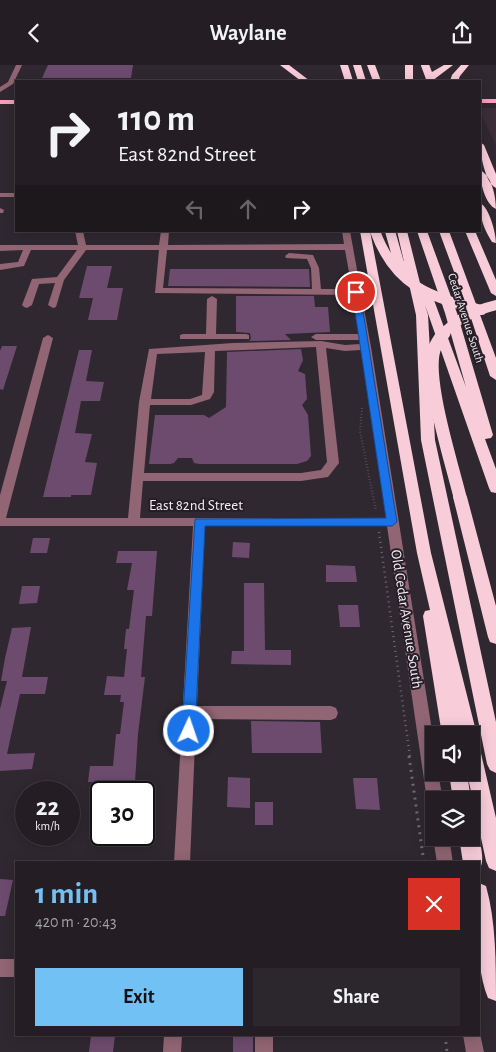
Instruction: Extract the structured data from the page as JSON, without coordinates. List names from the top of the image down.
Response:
{
  "streets": {
    "highway": ["Cedar Avenue South"],
    "street": ["East 82nd Street", "Old Cedar Avenue South"]
  },
  "crossings": [
    ["East 82nd Street", "Old Cedar Avenue South"]
  ],
  "page": {
    "header": "Waylane",
    "turn": ["110 m", "East 82nd Street"],
    "speed": "22 km/h",
    "limit": "30",
    "heading": ["1 min", "420 m · 20:43"],
    "buttons": ["Exit", "Share"]
  }
}
